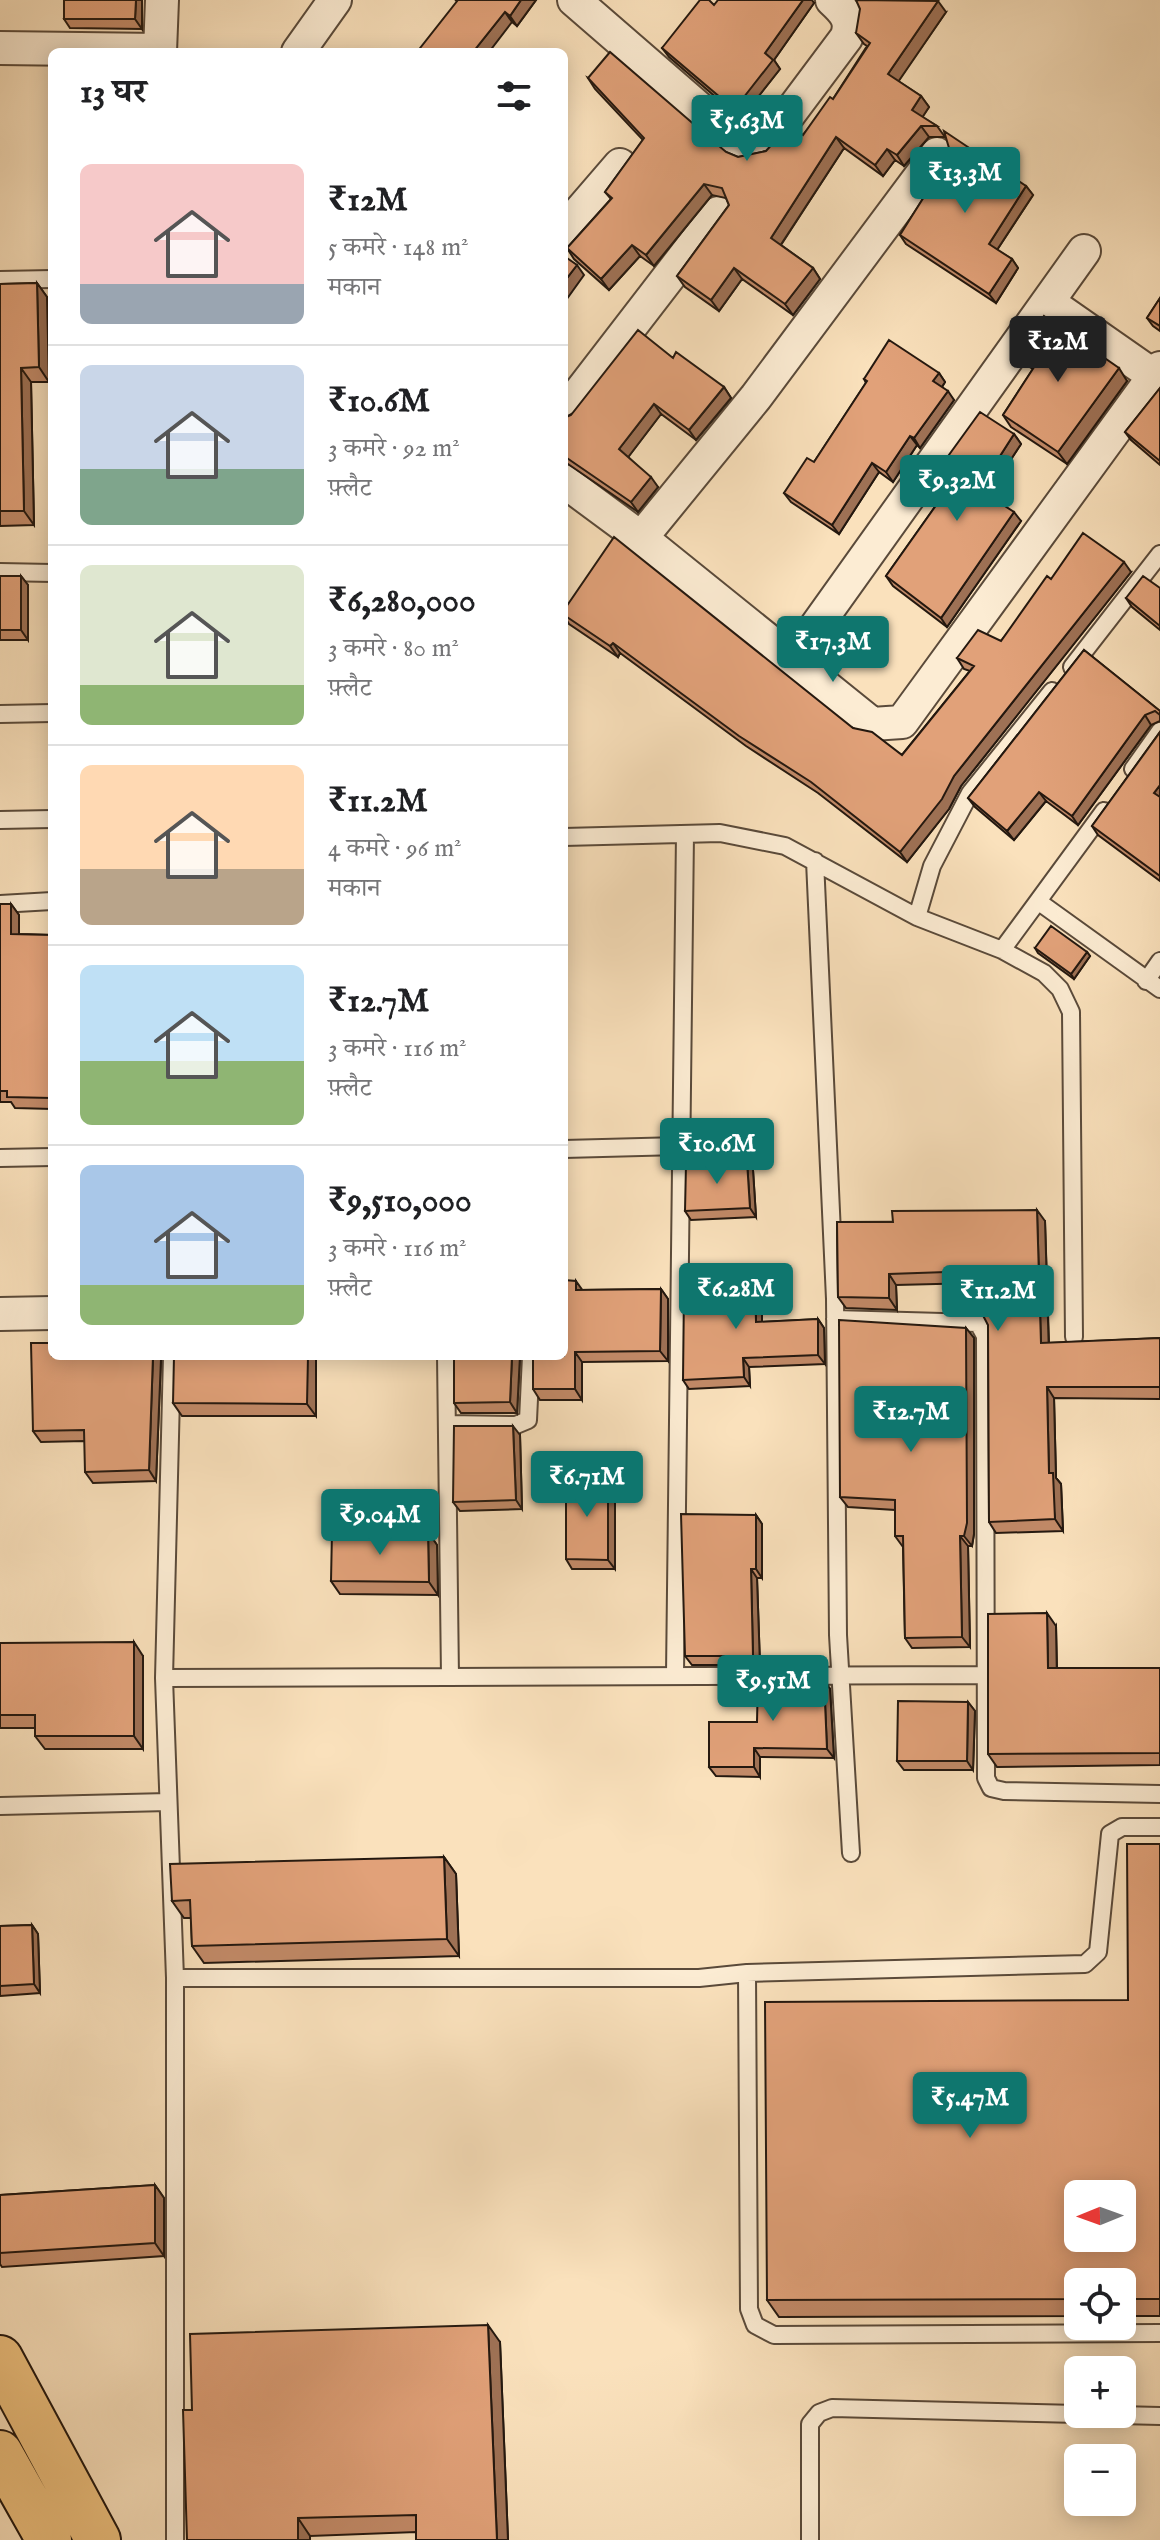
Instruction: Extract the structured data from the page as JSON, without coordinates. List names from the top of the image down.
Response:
{
  "north": "left",
  "page": {
    "heading": "13 घर",
    "price": [
      "₹5.63M",
      "₹13.3M",
      "₹12M",
      "₹9.32M",
      "₹17.3M",
      "₹10.6M",
      "₹6.28M",
      "₹11.2M",
      "₹12.7M",
      "₹6.71M",
      "₹9.04M",
      "₹9.51M",
      "₹5.47M"
    ],
    "list": [
      {
        "name": "₹12M",
        "note": "5 कमरे · 148 m² · मकान"
      },
      {
        "name": "₹10.6M",
        "note": "3 कमरे · 92 m² · फ़्लैट"
      },
      {
        "name": "₹6,280,000",
        "note": "3 कमरे · 80 m² · फ़्लैट"
      },
      {
        "name": "₹11.2M",
        "note": "4 कमरे · 96 m² · मकान"
      },
      {
        "name": "₹12.7M",
        "note": "3 कमरे · 116 m² · फ़्लैट"
      },
      {
        "name": "₹9,510,000",
        "note": "3 कमरे · 116 m² · फ़्लैट"
      }
    ],
    "map_buttons": ["+", "−"]
  }
}
